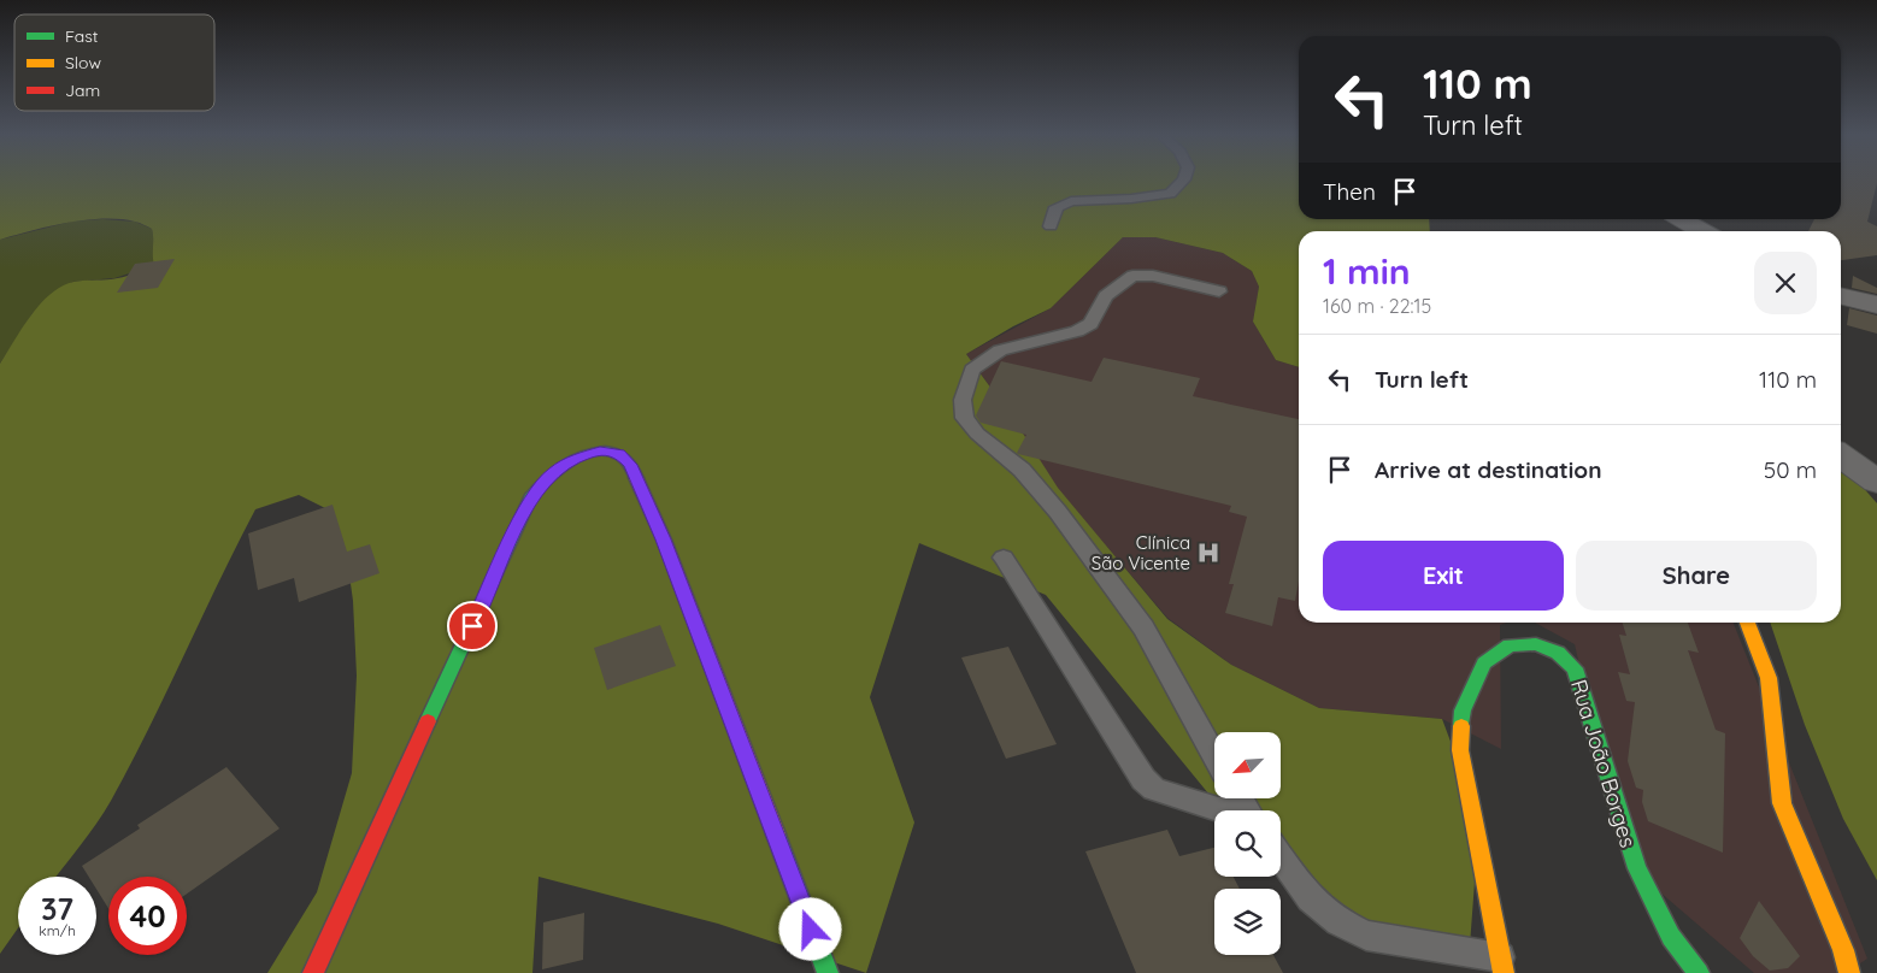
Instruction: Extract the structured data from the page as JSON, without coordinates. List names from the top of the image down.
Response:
{
  "streets": {
    "street": ["Rua João Borges"]
  },
  "places": {
    "hospital": ["Clínica São Vicente"]
  },
  "legend": ["Fast", "Slow", "Jam"],
  "north": "bottom left",
  "page": {
    "turn": ["110 m", "Turn left"],
    "then": "Then",
    "heading": ["1 min", "160 m · 22:15"],
    "list": [
      {
        "name": "Turn left",
        "value": "110 m"
      },
      {
        "name": "Arrive at destination",
        "value": "50 m"
      }
    ],
    "buttons": ["Exit", "Share"],
    "speed": "37 km/h",
    "limit": "40"
  }
}
